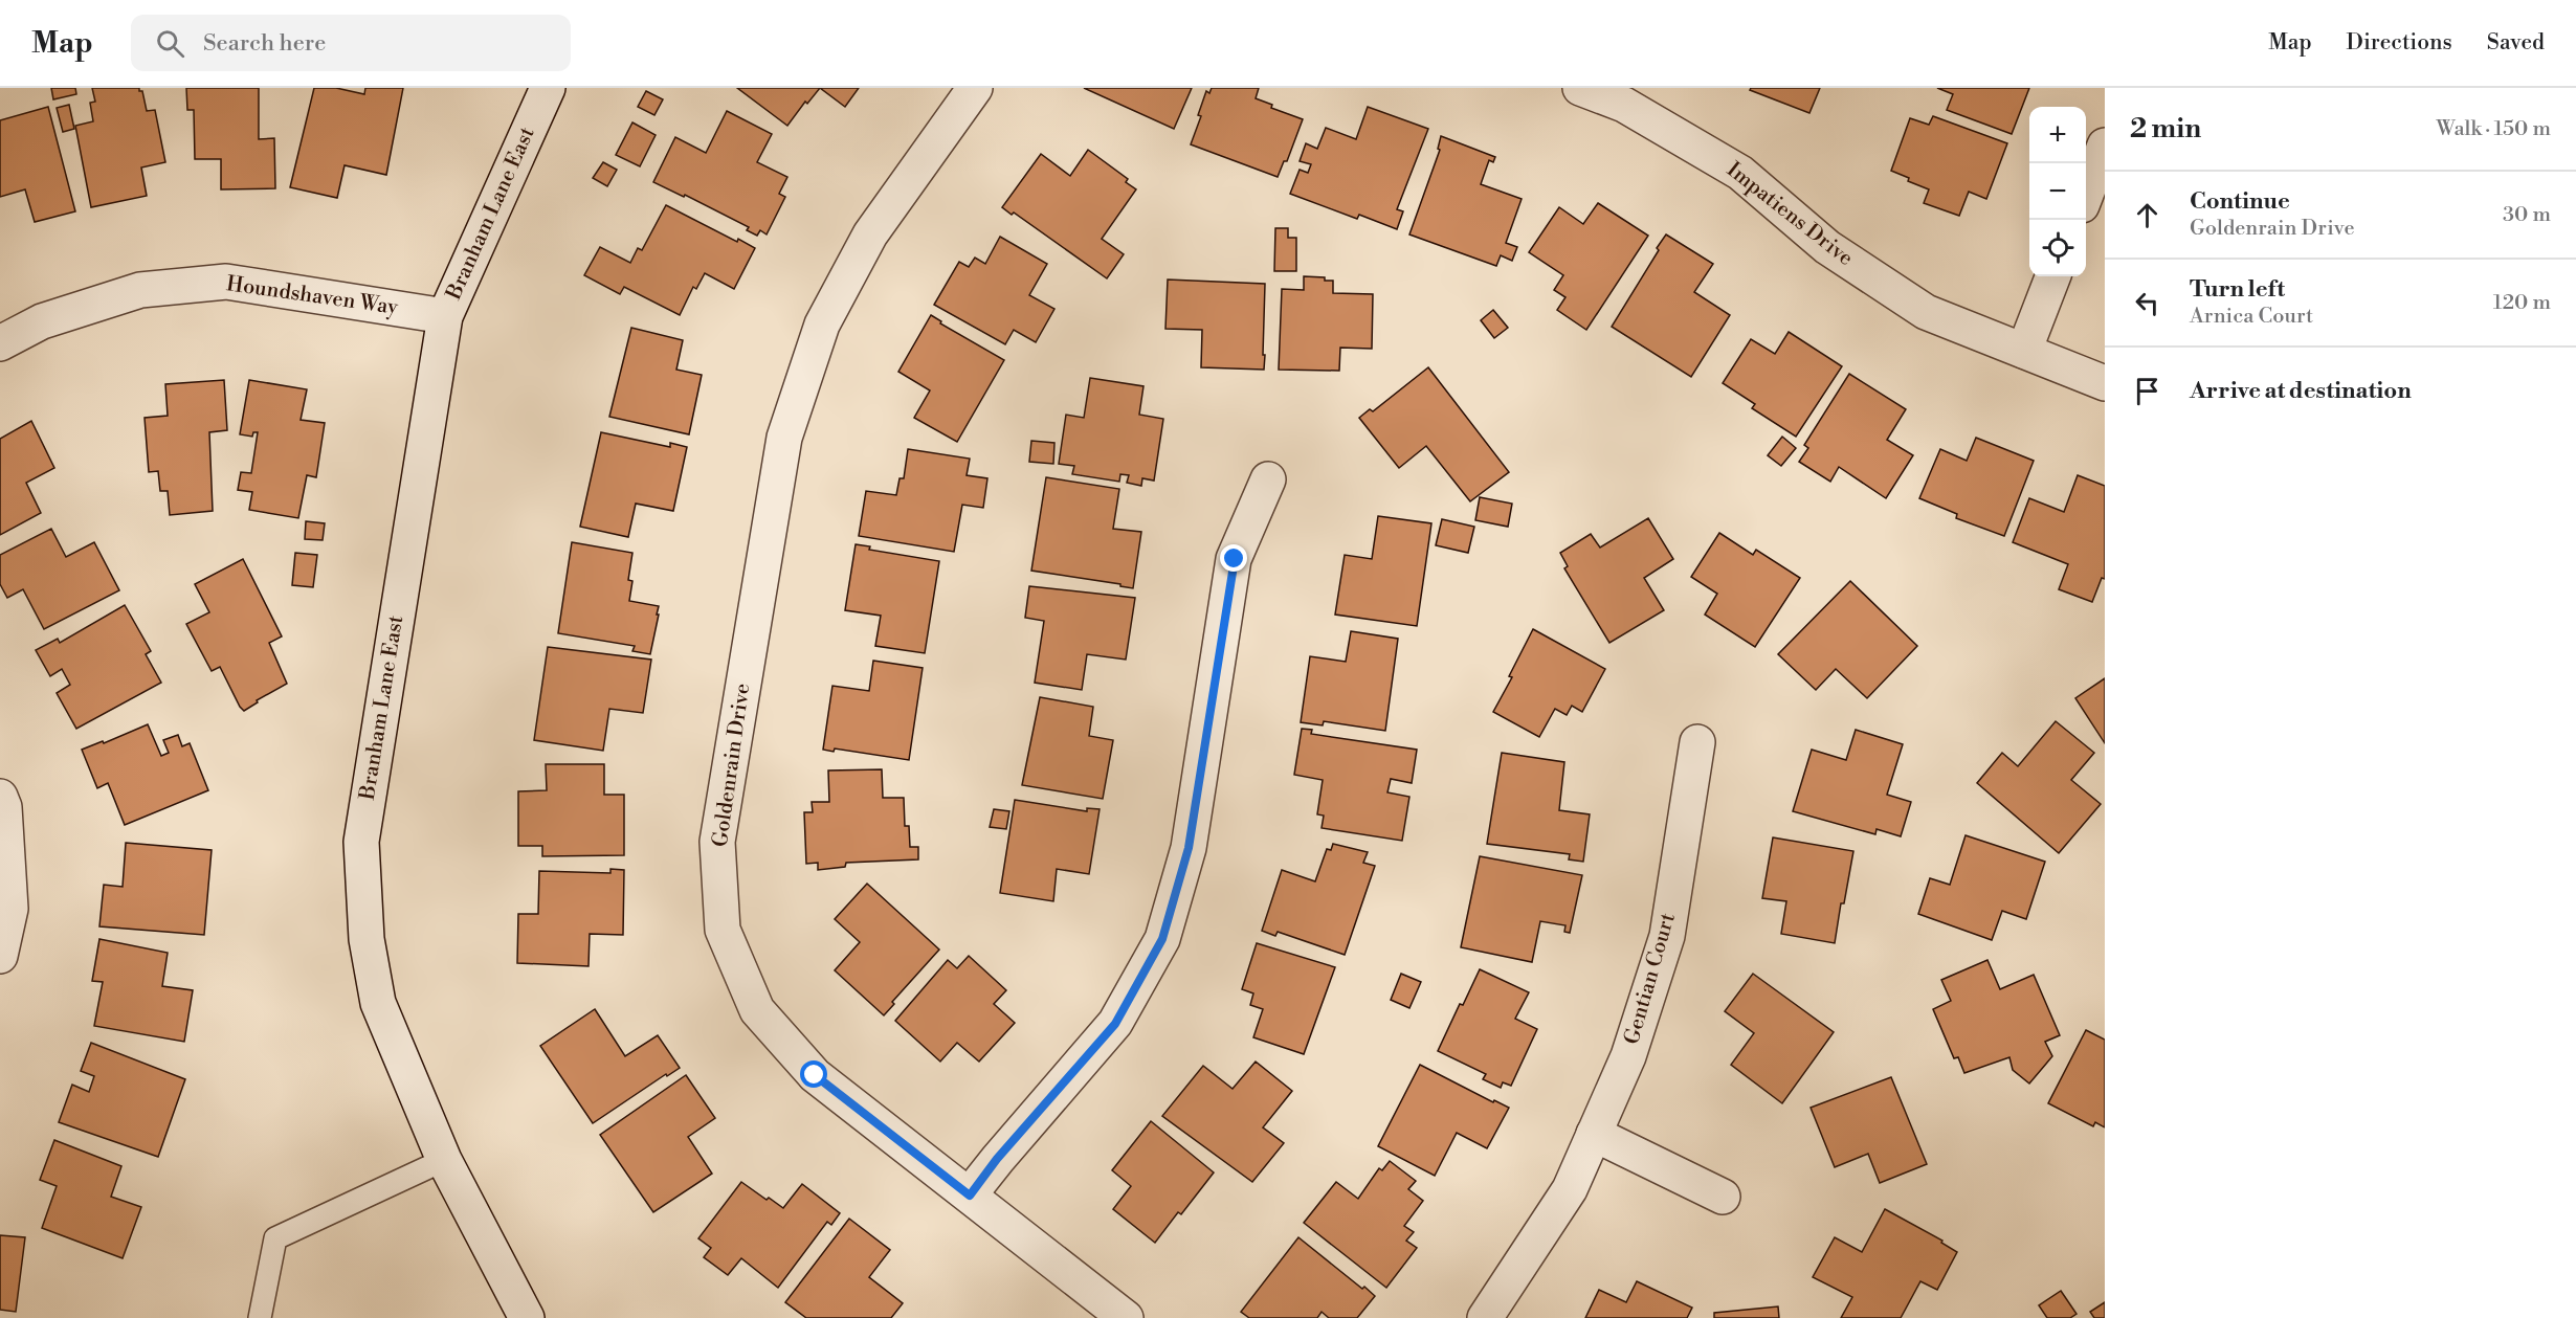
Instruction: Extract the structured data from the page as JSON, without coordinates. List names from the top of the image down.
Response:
{
  "streets": {
    "street": [
      "Branham Lane East",
      "Impatiens Drive",
      "Houndshaven Way",
      "Goldenrain Drive",
      "Gentian Court"
    ]
  },
  "crossings": [
    ["Branham Lane East", "Houndshaven Way"]
  ],
  "page": {
    "header": "Map",
    "search": "Search here",
    "nav": ["Map", "Directions", "Saved"],
    "heading": ["2 min", "Walk · 150 m"],
    "map_buttons": ["+", "−"],
    "list": [
      ["Continue", "Goldenrain Drive", "30 m"],
      ["Turn left", "Arnica Court", "120 m"],
      "Arrive at destination"
    ]
  }
}
